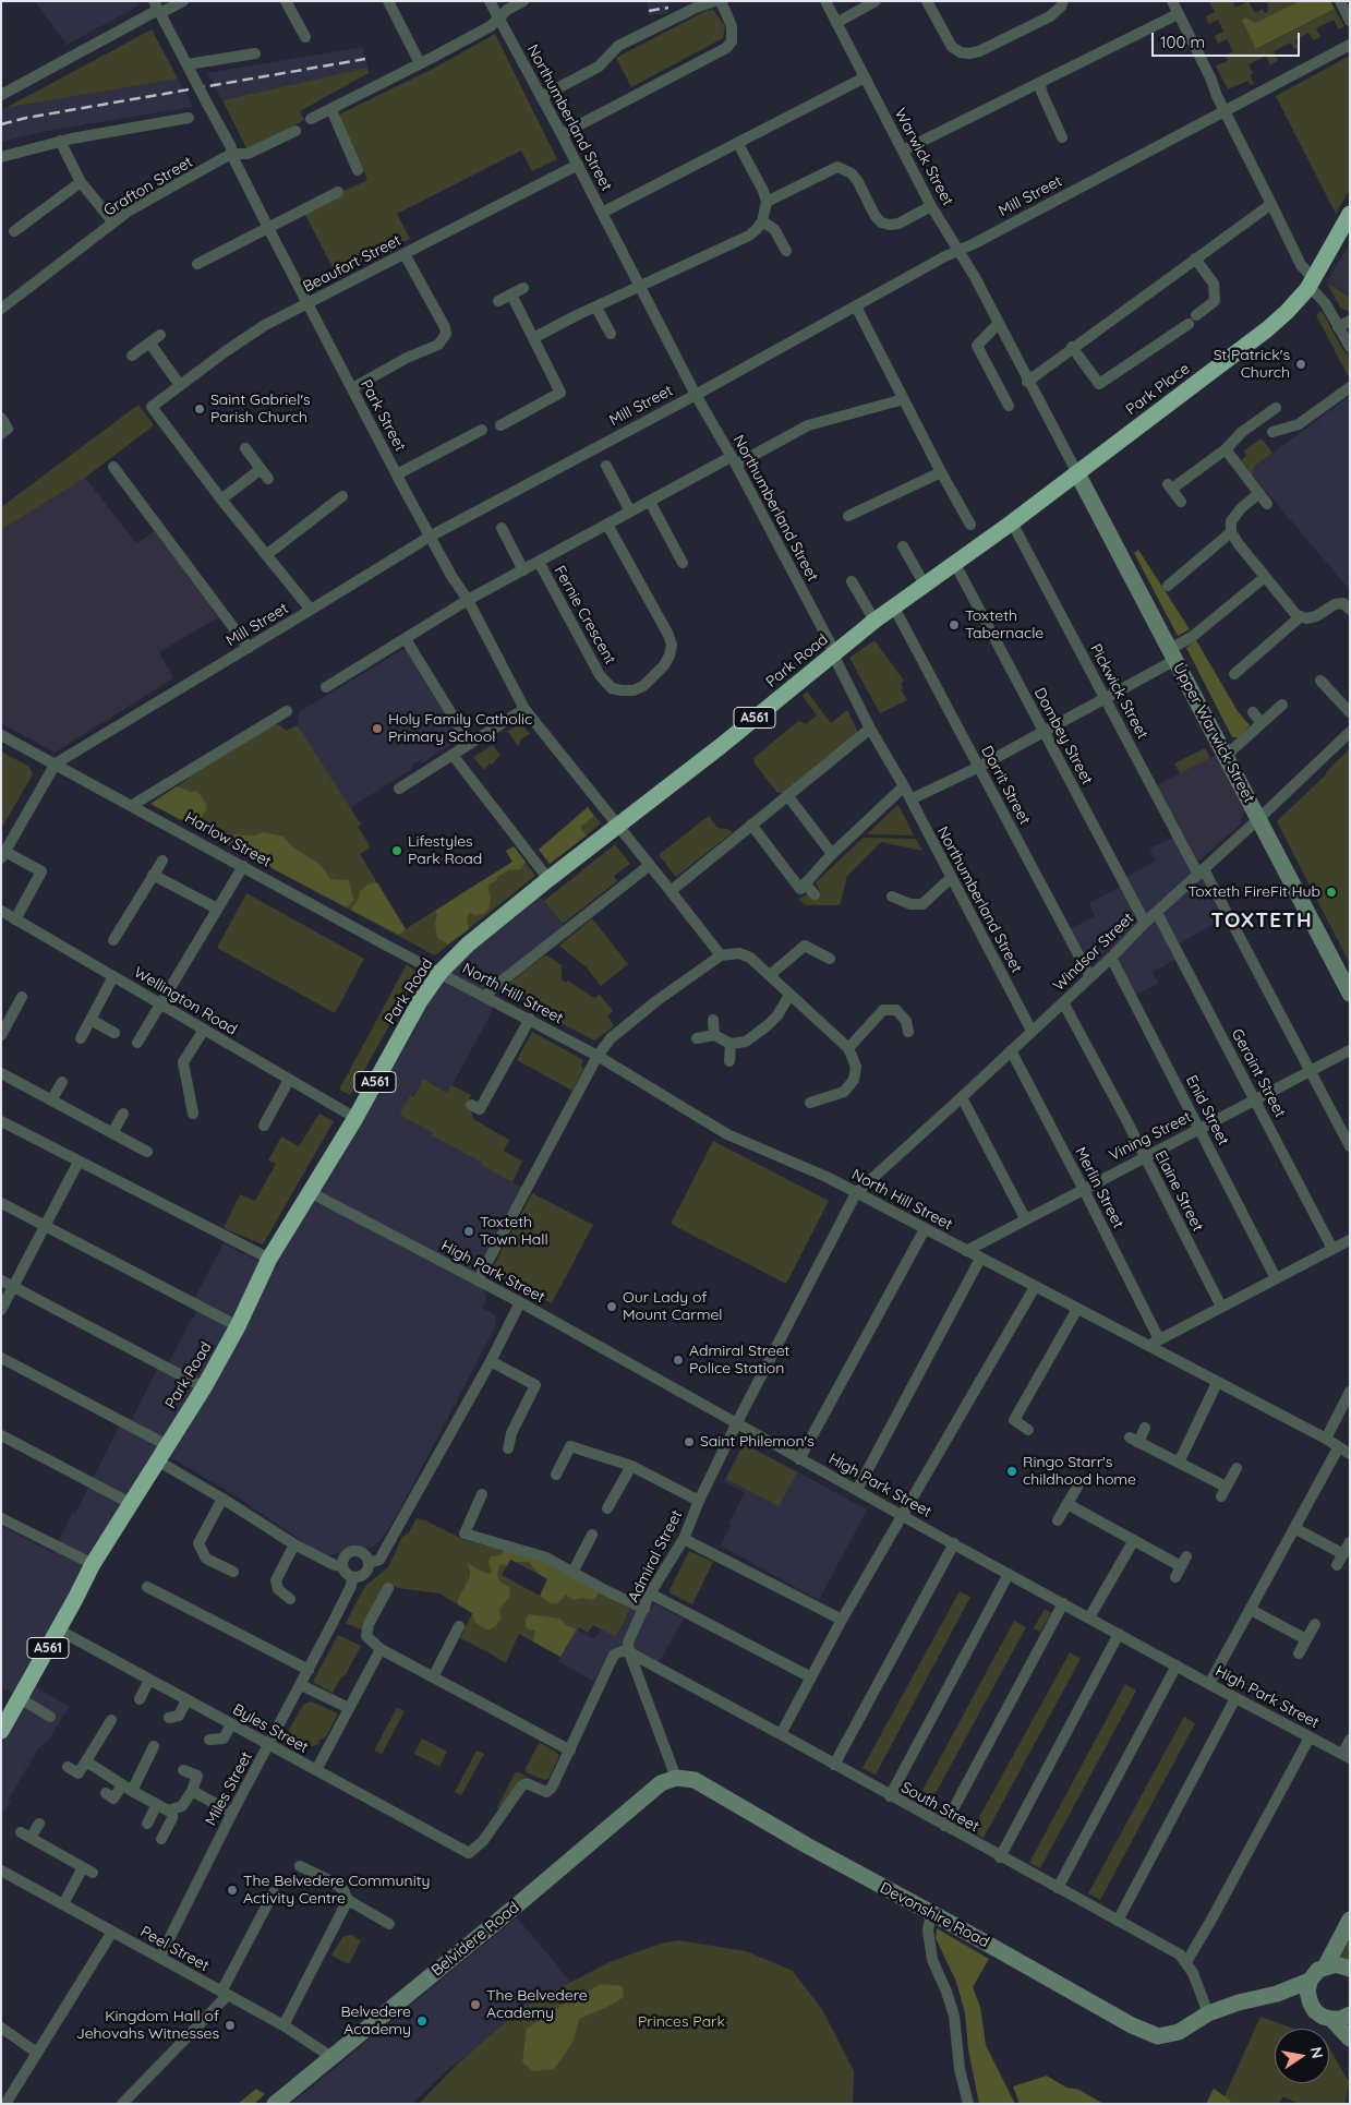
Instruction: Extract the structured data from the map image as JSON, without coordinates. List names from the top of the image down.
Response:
{
  "streets": {
    "highway": ["Park Place", "Park Road", "A561"],
    "main road": ["Upper Warwick Street", "Devonshire Road", "Belvidere Road"],
    "street": [
      "Northumberland Street",
      "Warwick Street",
      "Grafton Street",
      "Mill Street",
      "Beaufort Street",
      "Park Street",
      "Fernie Crescent",
      "Pickwick Street",
      "Dombey Street",
      "Dorrit Street",
      "Harlow Street",
      "Windsor Street",
      "North Hill Street",
      "Wellington Road",
      "Geraint Street",
      "Enid Street",
      "Vining Street",
      "Merlin Street",
      "Elaine Street",
      "High Park Street",
      "Admiral Street",
      "Byles Street",
      "Miles Street",
      "South Street",
      "Peel Street"
    ]
  },
  "crossings": [
    ["Northumberland Street", "Mill Street"],
    ["Northumberland Street", "Beaufort Street"],
    ["Northumberland Street", "Park Road"],
    ["Northumberland Street", "Windsor Street"],
    ["Warwick Street", "Mill Street"],
    ["Warwick Street", "Park Place"],
    ["Warwick Street", "Park Road"],
    ["Warwick Street", "Upper Warwick Street"],
    ["Grafton Street", "Park Street"],
    ["Mill Street", "Park Street"],
    ["Mill Street", "Harlow Street"],
    ["Beaufort Street", "Park Street"],
    ["Park Place", "Park Road"],
    ["Park Place", "A561"],
    ["Park Place", "Upper Warwick Street"],
    ["Park Street", "Park Road"],
    ["Park Road", "Pickwick Street"],
    ["Park Road", "Upper Warwick Street"],
    ["Park Road", "Dombey Street"],
    ["Park Road", "Dorrit Street"],
    ["Park Road", "Harlow Street"],
    ["Park Road", "North Hill Street"],
    ["Park Road", "Wellington Road"],
    ["Park Road", "High Park Street"],
    ["Park Road", "Byles Street"],
    ["Pickwick Street", "Windsor Street"],
    ["Pickwick Street", "Vining Street"],
    ["Upper Warwick Street", "Windsor Street"],
    ["Dombey Street", "Windsor Street"],
    ["Dorrit Street", "Windsor Street"],
    ["Harlow Street", "North Hill Street"],
    ["Windsor Street", "North Hill Street"],
    ["Windsor Street", "Geraint Street"],
    ["Windsor Street", "Enid Street"],
    ["Windsor Street", "Merlin Street"],
    ["Windsor Street", "Elaine Street"],
    ["Windsor Street", "Admiral Street"],
    ["North Hill Street", "Vining Street"],
    ["North Hill Street", "Admiral Street"],
    ["Geraint Street", "Vining Street"],
    ["Enid Street", "Vining Street"],
    ["Vining Street", "Merlin Street"],
    ["Vining Street", "Elaine Street"],
    ["High Park Street", "Admiral Street"],
    ["Admiral Street", "South Street"],
    ["Byles Street", "Miles Street"],
    ["Miles Street", "Peel Street"],
    ["South Street", "Devonshire Road"],
    ["Devonshire Road", "Belvidere Road"],
    ["Belvidere Road", "Peel Street"]
  ],
  "districts": ["TOXTETH"],
  "parks": ["Princes Park"],
  "places": [
    "St Patrick's Church",
    "Saint Gabriel's Parish Church",
    "Toxteth Tabernacle",
    "Holy Family Catholic Primary School",
    "Lifestyles Park Road",
    "Toxteth FireFit Hub",
    "Toxteth Town Hall",
    "Our Lady of Mount Carmel",
    "Admiral Street Police Station",
    "Saint Philemon's",
    "Ringo Starr's childhood home",
    "The Belvedere Community Activity Centre",
    "The Belvedere Academy",
    "Belvedere Academy",
    "Kingdom Hall of Jehovahs Witnesses"
  ],
  "scale_bar": "100 m",
  "north": "right"
}
